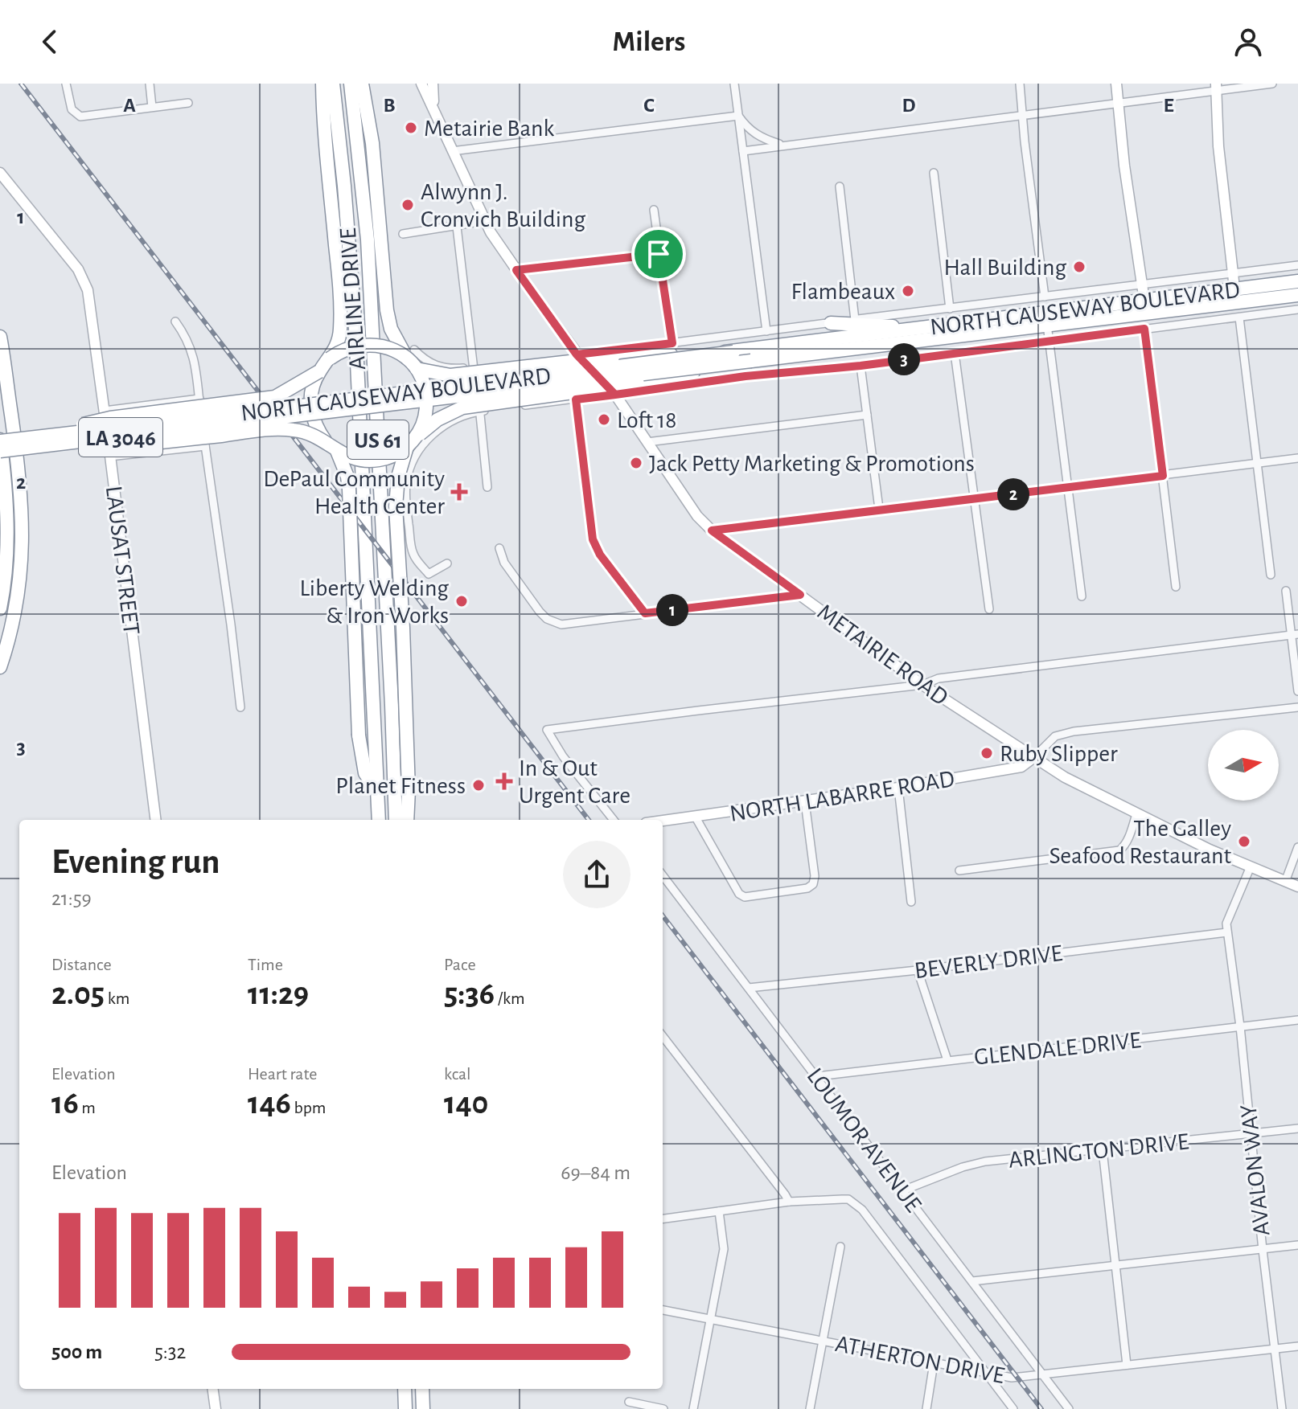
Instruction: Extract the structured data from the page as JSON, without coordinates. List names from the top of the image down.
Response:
{
  "streets": {
    "highway": [
      "AIRLINE DRIVE",
      "NORTH CAUSEWAY BOULEVARD",
      "LA 3046",
      "US 61"
    ],
    "main road": ["LAUSAT STREET", "METAIRIE ROAD", "NORTH LABARRE ROAD"],
    "street": [
      "BEVERLY DRIVE",
      "GLENDALE DRIVE",
      "LOUMOR AVENUE",
      "ARLINGTON DRIVE",
      "AVALON WAY",
      "ATHERTON DRIVE"
    ]
  },
  "crossings": [
    ["NORTH CAUSEWAY BOULEVARD", "LA 3046"],
    ["NORTH CAUSEWAY BOULEVARD", "METAIRIE ROAD"],
    ["METAIRIE ROAD", "NORTH LABARRE ROAD"],
    ["BEVERLY DRIVE", "LOUMOR AVENUE"],
    ["BEVERLY DRIVE", "AVALON WAY"],
    ["GLENDALE DRIVE", "LOUMOR AVENUE"],
    ["GLENDALE DRIVE", "AVALON WAY"],
    ["LOUMOR AVENUE", "ARLINGTON DRIVE"],
    ["LOUMOR AVENUE", "ATHERTON DRIVE"],
    ["ARLINGTON DRIVE", "AVALON WAY"],
    ["AVALON WAY", "ATHERTON DRIVE"]
  ],
  "places": {
    "other": [
      "Metairie Bank",
      "Alwynn J. Cronvich Building",
      "Hall Building",
      "Flambeaux",
      "Loft 18",
      "Jack Petty Marketing & Promotions",
      "Liberty Welding & Iron Works",
      "Ruby Slipper",
      "Planet Fitness",
      "The Galley Seafood Restaurant"
    ],
    "health": ["DePaul Community Health Center", "In & Out Urgent Care"]
  },
  "north": "right",
  "page": {
    "header": "Milers",
    "pins": ["3", "2", "1"],
    "heading": ["Evening run", "21:59"],
    "stats": [
      ["Distance", "2.05 km"],
      ["Time", "11:29"],
      ["Pace", "5:36 /km"],
      ["Elevation", "16 m"],
      ["Heart rate", "146 bpm"],
      ["kcal", "140"]
    ],
    "chart": ["Elevation", "69–84 m"],
    "list": [
      {
        "name": "500 m",
        "note": "5:32"
      }
    ]
  },
  "grid": {
    "columns": [
      "A",
      "B",
      "C",
      "D",
      "E"
    ],
    "rows": ["1", "2", "3"]
  }
}
